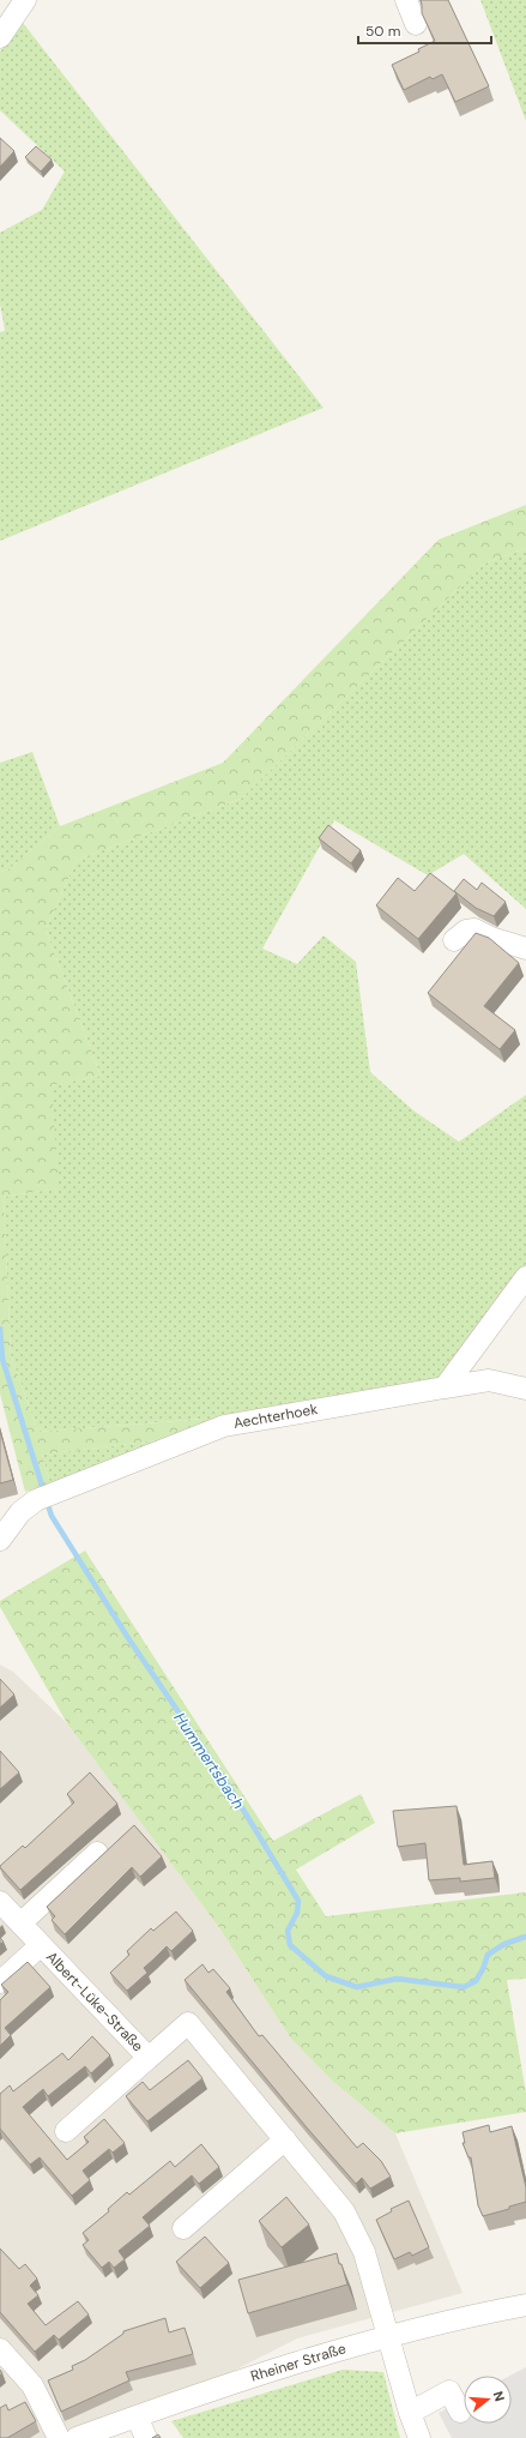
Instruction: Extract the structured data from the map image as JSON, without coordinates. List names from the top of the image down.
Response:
{
  "streets": {
    "street": ["Aechterhoek", "Albert-Lüke-Straße", "Rheiner Straße"]
  },
  "crossings": [
    ["Albert-Lüke-Straße", "Rheiner Straße"]
  ],
  "water": ["Hummertsbach"],
  "scale_bar": "50 m",
  "north": "right"
}
